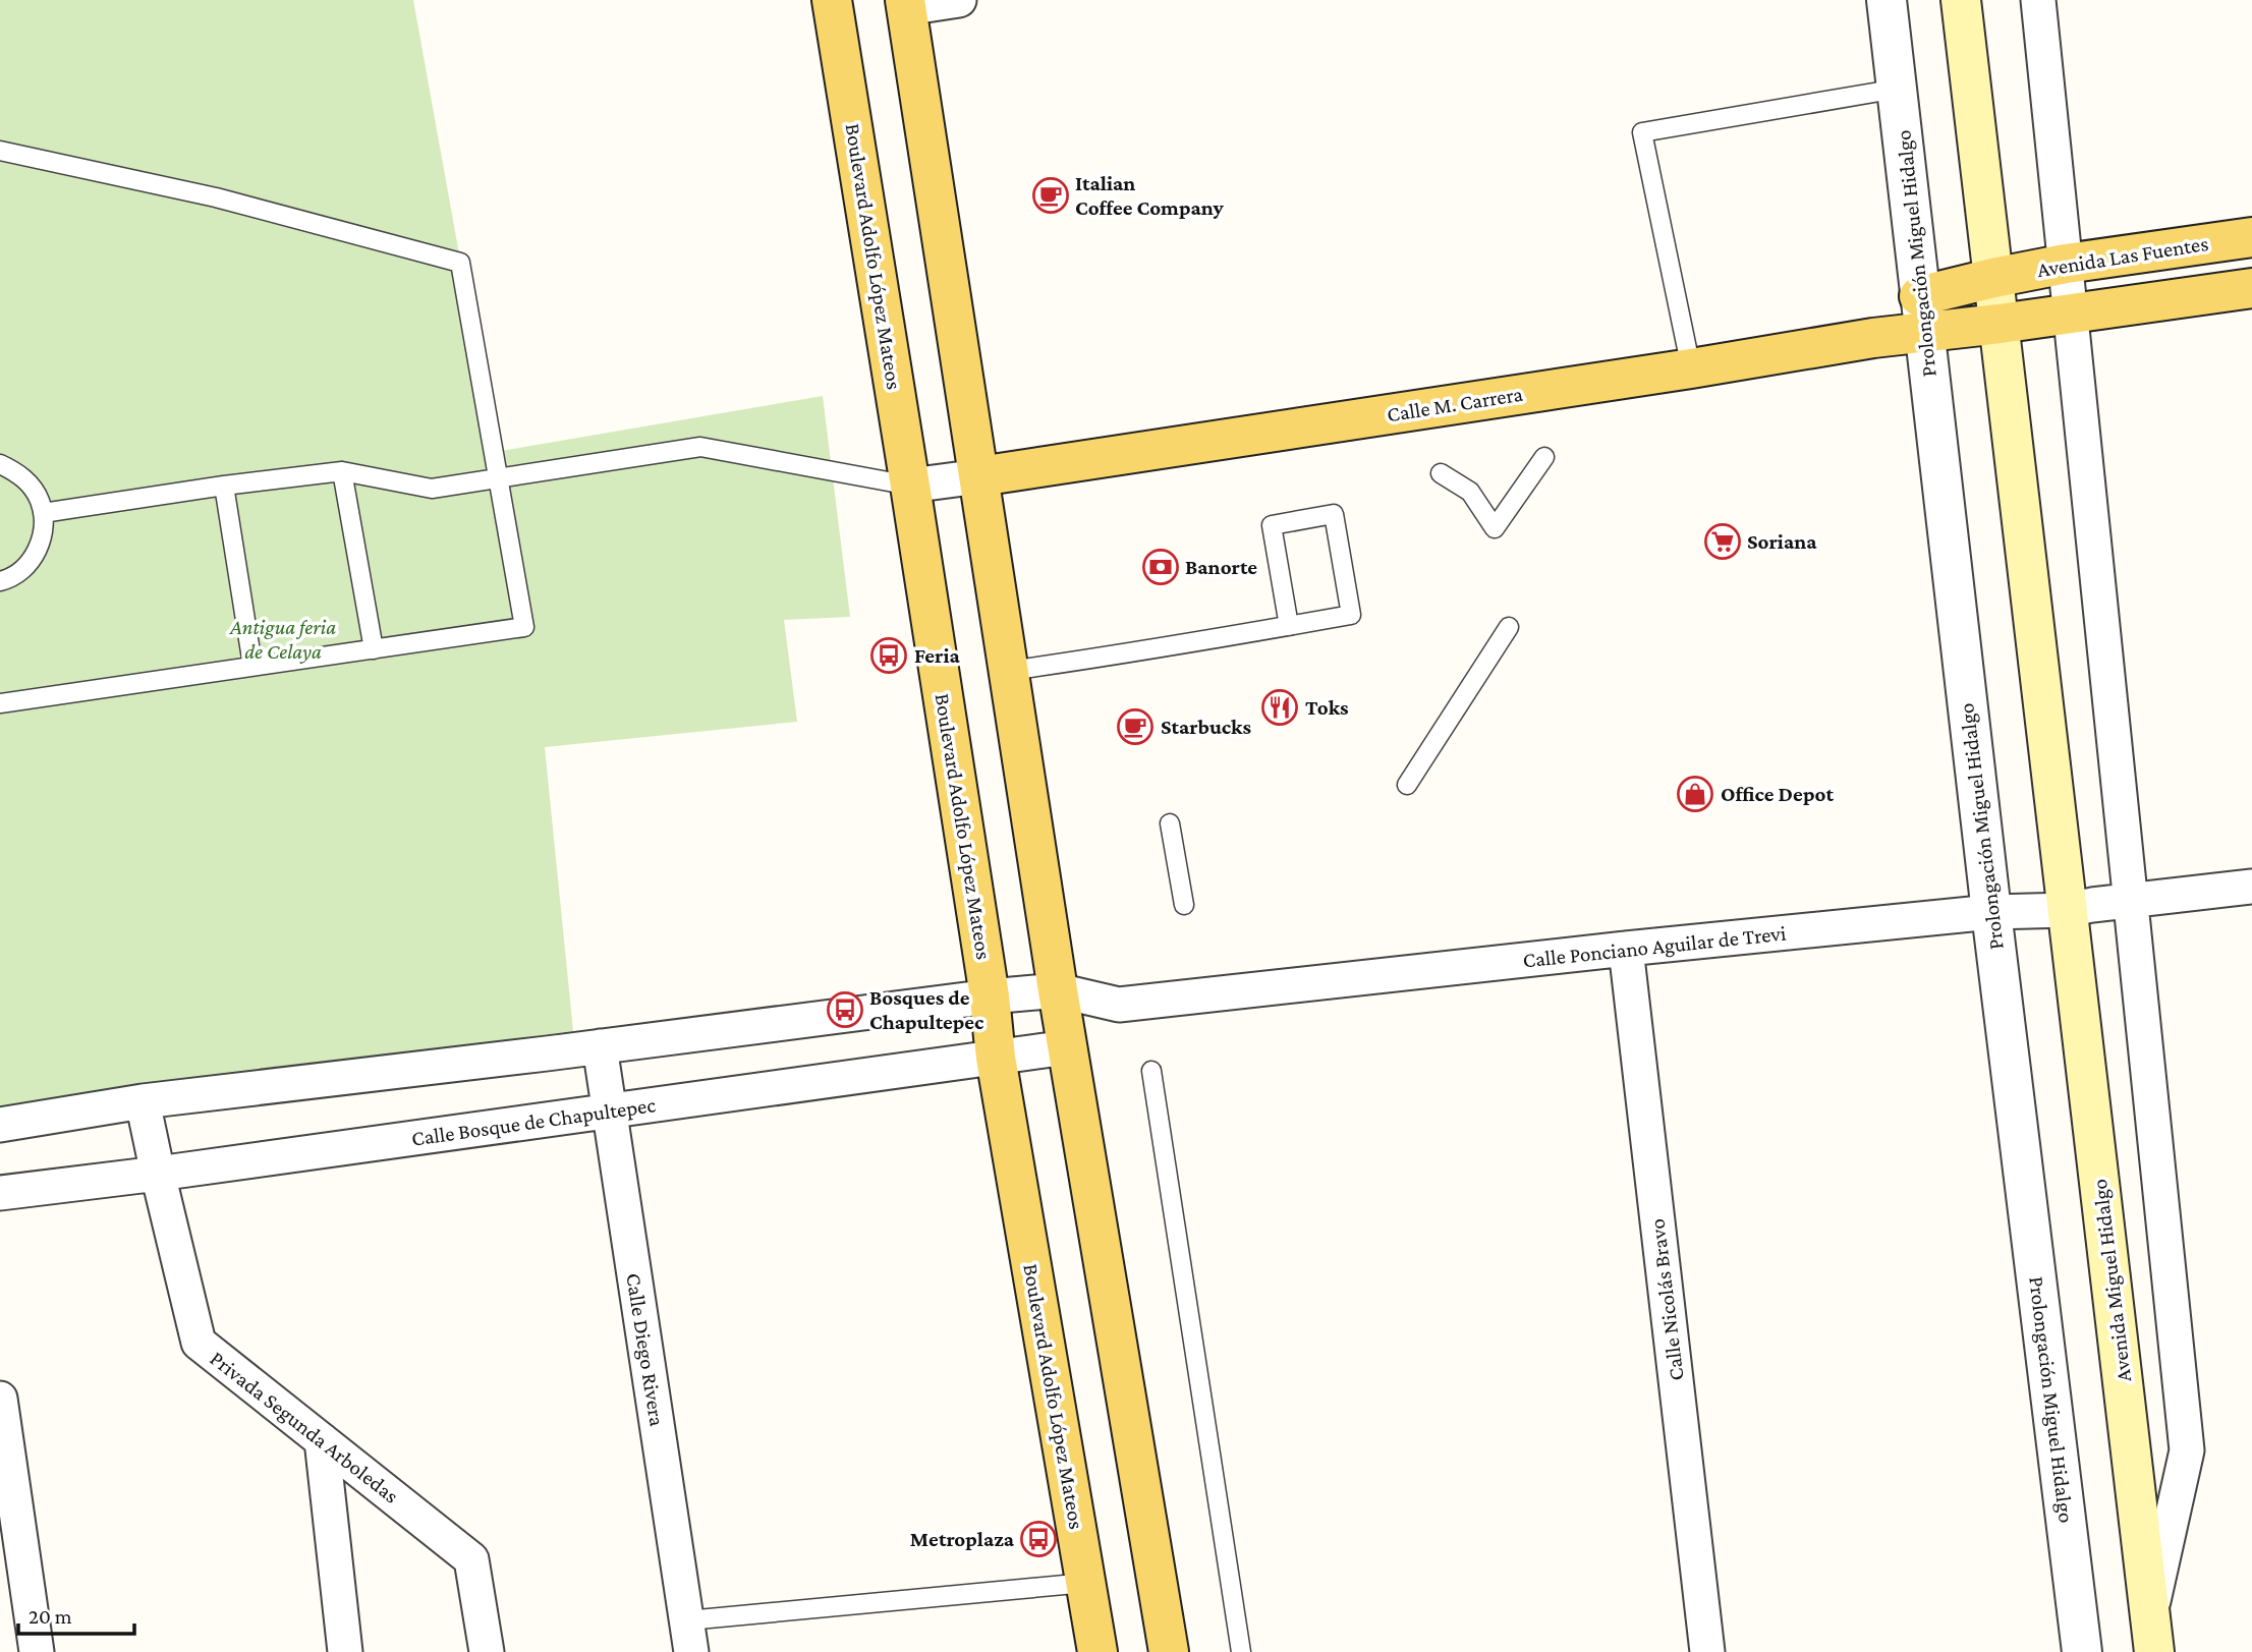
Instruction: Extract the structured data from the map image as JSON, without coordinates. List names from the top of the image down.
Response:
{
  "streets": {
    "main road": [
      "Boulevard Adolfo López Mateos",
      "Avenida Las Fuentes",
      "Calle M. Carrera",
      "Avenida Miguel Hidalgo"
    ],
    "street": [
      "Prolongación Miguel Hidalgo",
      "Calle Ponciano Aguilar de Trevi",
      "Calle Bosque de Chapultepec",
      "Calle Nicolás Bravo",
      "Calle Diego Rivera",
      "Privada Segunda Arboledas"
    ]
  },
  "crossings": [
    ["Prolongación Miguel Hidalgo", "Calle M. Carrera"],
    ["Prolongación Miguel Hidalgo", "Calle Ponciano Aguilar de Trevi"],
    ["Boulevard Adolfo López Mateos", "Calle M. Carrera"],
    ["Boulevard Adolfo López Mateos", "Calle Bosque de Chapultepec"],
    ["Avenida Las Fuentes", "Calle M. Carrera"],
    ["Calle Ponciano Aguilar de Trevi", "Avenida Miguel Hidalgo"],
    ["Calle Ponciano Aguilar de Trevi", "Calle Nicolás Bravo"],
    ["Calle Bosque de Chapultepec", "Calle Diego Rivera"],
    ["Calle Bosque de Chapultepec", "Privada Segunda Arboledas"]
  ],
  "parks": ["Antigua feria de Celaya"],
  "places": {
    "cafe": ["Italian Coffee Company", "Starbucks"],
    "supermarket": ["Soriana"],
    "bank": ["Banorte"],
    "bus stop": ["Feria", "Bosques de Chapultepec", "Metroplaza"],
    "restaurant": ["Toks"],
    "shop": ["Office Depot"]
  },
  "scale_bar": "20 m"
}
